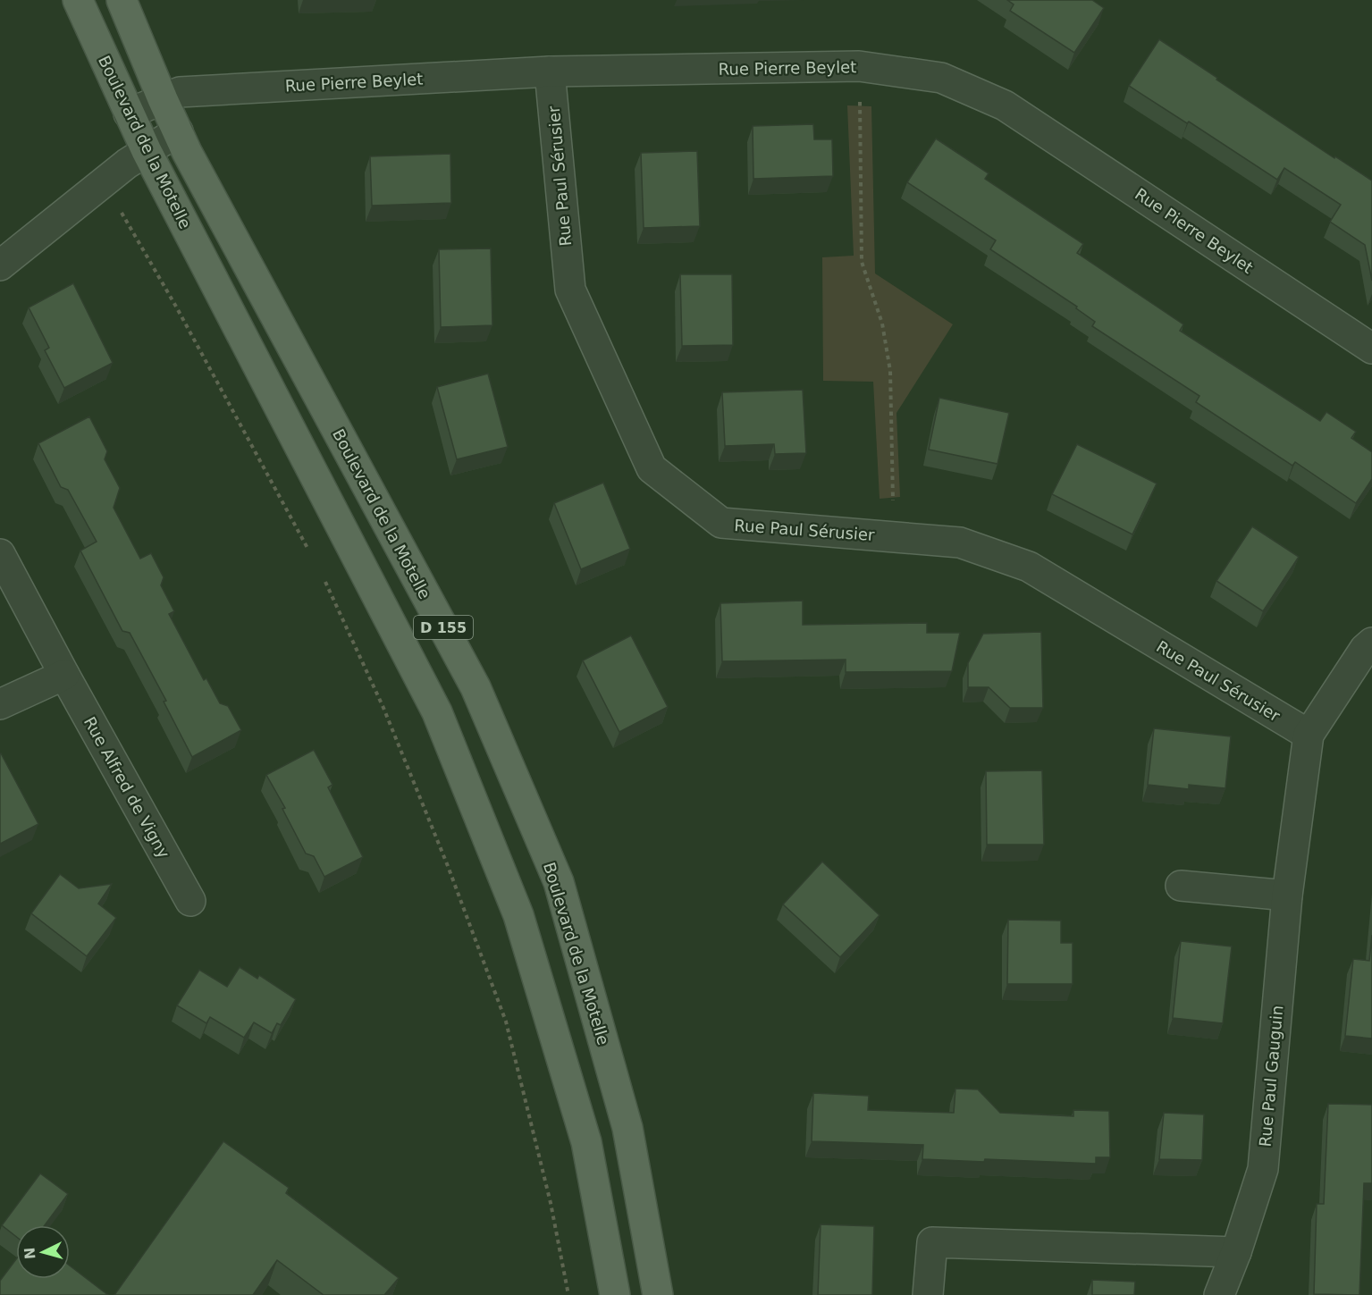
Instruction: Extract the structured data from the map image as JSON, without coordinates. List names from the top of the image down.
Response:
{
  "streets": {
    "main road": ["Boulevard de la Motelle", "D 155"],
    "street": [
      "Rue Pierre Beylet",
      "Rue Paul Sérusier",
      "Rue Alfred de Vigny",
      "Rue Paul Gauguin"
    ]
  },
  "crossings": [
    ["Rue Pierre Beylet", "Boulevard de la Motelle"],
    ["Rue Pierre Beylet", "Rue Paul Sérusier"],
    ["Rue Paul Sérusier", "Rue Paul Gauguin"]
  ],
  "north": "left"
}
